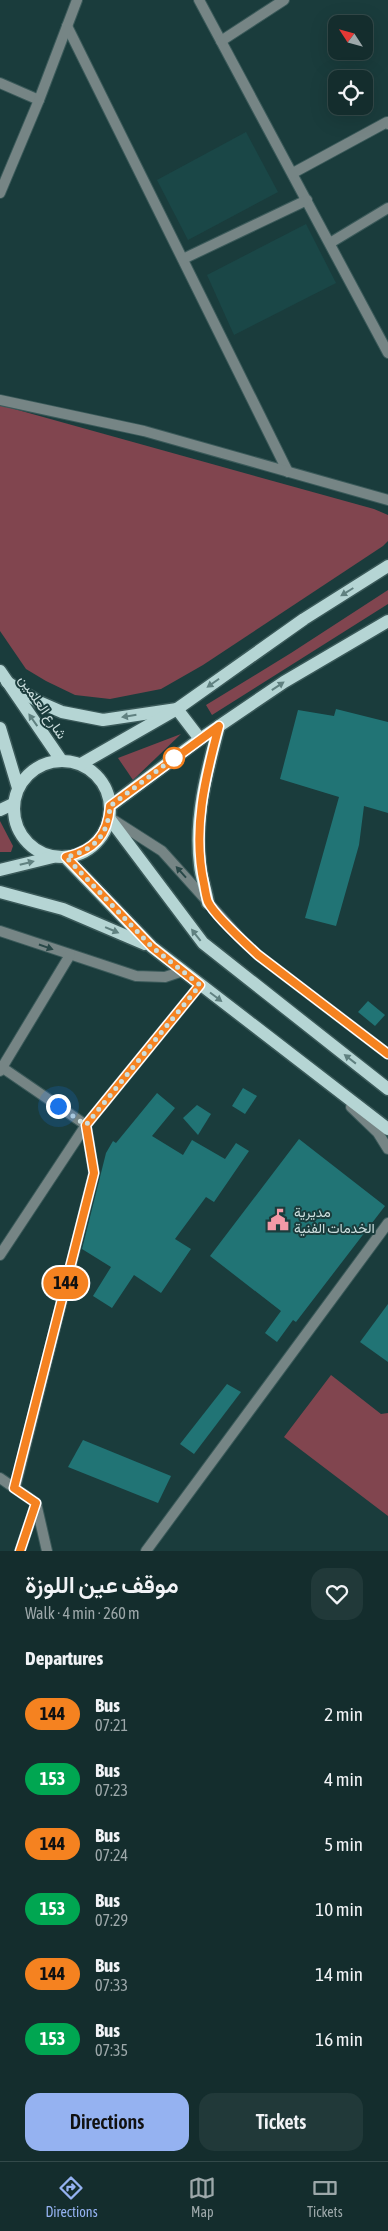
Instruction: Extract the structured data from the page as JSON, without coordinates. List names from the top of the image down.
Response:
{
  "streets": {
    "main road": ["شارع العلمين"]
  },
  "places": {
    "public building": ["مديرية الخدمات الفنية"]
  },
  "lines": ["bus line 144"],
  "north": "top left",
  "page": {
    "on_map": "144",
    "heading": [
      ["موقف عين اللوزة", "Walk · 4 min · 260 m"],
      "Departures"
    ],
    "list": [
      {
        "mark": "144",
        "name": "Bus",
        "note": "07:21",
        "value": "2 min"
      },
      {
        "mark": "153",
        "name": "Bus",
        "note": "07:23",
        "value": "4 min"
      },
      {
        "mark": "144",
        "name": "Bus",
        "note": "07:24",
        "value": "5 min"
      },
      {
        "mark": "153",
        "name": "Bus",
        "note": "07:29",
        "value": "10 min"
      },
      {
        "mark": "144",
        "name": "Bus",
        "note": "07:33",
        "value": "14 min"
      },
      {
        "mark": "153",
        "name": "Bus",
        "note": "07:35",
        "value": "16 min"
      }
    ],
    "buttons": ["Directions", "Tickets"],
    "tabs": ["Directions", "Map", "Tickets"]
  }
}
